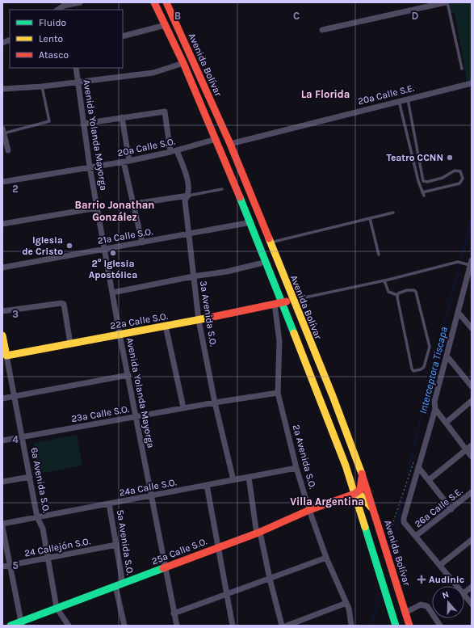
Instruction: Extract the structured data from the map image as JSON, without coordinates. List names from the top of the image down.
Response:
{
  "streets": {
    "main road": [
      "Avenida Bolívar",
      "22a Calle S.O.",
      "6a Avenida S.O.",
      "25a Calle S.O."
    ],
    "street": [
      "20a Calle S.E.",
      "Avenida Yolanda Mayorga",
      "20a Calle S.O.",
      "21a Calle S.O.",
      "3a Avenida S.O.",
      "23a Calle S.O.",
      "2a Avenida S.O.",
      "24a Calle S.O.",
      "26a Calle S.E.",
      "5a Avenida S.O.",
      "24 Callejón S.O."
    ]
  },
  "crossings": [
    ["Avenida Bolívar", "20a Calle S.E."],
    ["Avenida Bolívar", "20a Calle S.O."],
    ["Avenida Bolívar", "21a Calle S.O."],
    ["Avenida Bolívar", "22a Calle S.O."],
    ["Avenida Bolívar", "2a Avenida S.O."],
    ["Avenida Bolívar", "25a Calle S.O."],
    ["Avenida Yolanda Mayorga", "20a Calle S.O."],
    ["Avenida Yolanda Mayorga", "21a Calle S.O."],
    ["Avenida Yolanda Mayorga", "22a Calle S.O."],
    ["Avenida Yolanda Mayorga", "23a Calle S.O."],
    ["Avenida Yolanda Mayorga", "24a Calle S.O."],
    ["Avenida Yolanda Mayorga", "25a Calle S.O."],
    ["20a Calle S.O.", "3a Avenida S.O."],
    ["21a Calle S.O.", "3a Avenida S.O."],
    ["3a Avenida S.O.", "22a Calle S.O."],
    ["3a Avenida S.O.", "23a Calle S.O."],
    ["3a Avenida S.O.", "24a Calle S.O."],
    ["22a Calle S.O.", "2a Avenida S.O."],
    ["22a Calle S.O.", "6a Avenida S.O."],
    ["23a Calle S.O.", "2a Avenida S.O."],
    ["23a Calle S.O.", "6a Avenida S.O."],
    ["2a Avenida S.O.", "24a Calle S.O."],
    ["2a Avenida S.O.", "25a Calle S.O."],
    ["6a Avenida S.O.", "24a Calle S.O."],
    ["6a Avenida S.O.", "24 Callejón S.O."],
    ["6a Avenida S.O.", "25a Calle S.O."],
    ["24a Calle S.O.", "5a Avenida S.O."],
    ["5a Avenida S.O.", "24 Callejón S.O."],
    ["5a Avenida S.O.", "25a Calle S.O."]
  ],
  "districts": ["La Florida", "Barrio Jonathan González", "Villa Argentina"],
  "water": ["Interceptora Tiscapa"],
  "places": {
    "other": ["Teatro CCNN", "Iglesia de Cristo", "2° Iglesia Apostólica"],
    "health": ["Audinic"]
  },
  "legend": ["Fluido", "Lento", "Atasco"],
  "north": "top",
  "grid": {
    "columns": ["B", "C", "D"],
    "rows": [
      "2",
      "3",
      "4",
      "5"
    ]
  }
}
